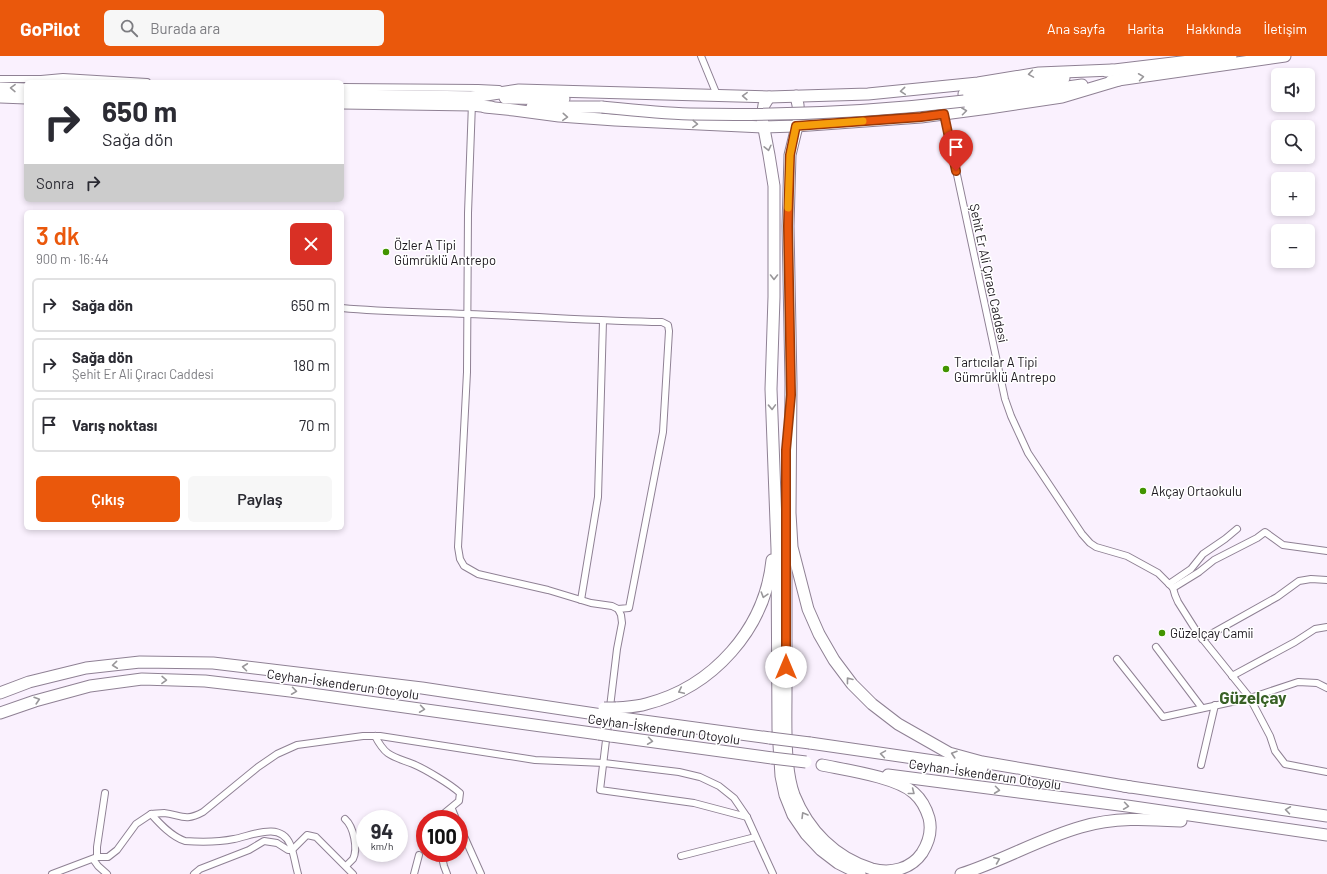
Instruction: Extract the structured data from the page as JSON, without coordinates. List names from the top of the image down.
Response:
{
  "streets": {
    "highway": ["Ceyhan-İskenderun Otoyolu"],
    "street": ["Şehit Er Ali Çıracı Caddesi"]
  },
  "districts": ["Güzelçay"],
  "places": [
    "Özler A Tipi Gümrüklü Antrepo",
    "Tartıcılar A Tipi Gümrüklü Antrepo",
    "Akçay Ortaokulu",
    "Güzelçay Camii"
  ],
  "page": {
    "header": "GoPilot",
    "search": "Burada ara",
    "nav": [
      "Ana sayfa",
      "Harita",
      "Hakkında",
      "İletişim"
    ],
    "map_buttons": ["+", "−"],
    "turn": ["650 m", "Sağa dön"],
    "then": "Sonra",
    "heading": ["3 dk", "900 m · 16:44"],
    "list": [
      {
        "name": "Sağa dön",
        "value": "650 m"
      },
      {
        "name": "Sağa dön",
        "note": "Şehit Er Ali Çıracı Caddesi",
        "value": "180 m"
      },
      {
        "name": "Varış noktası",
        "value": "70 m"
      }
    ],
    "buttons": ["Çıkış", "Paylaş"],
    "speed": "94 km/h",
    "limit": "100"
  }
}
